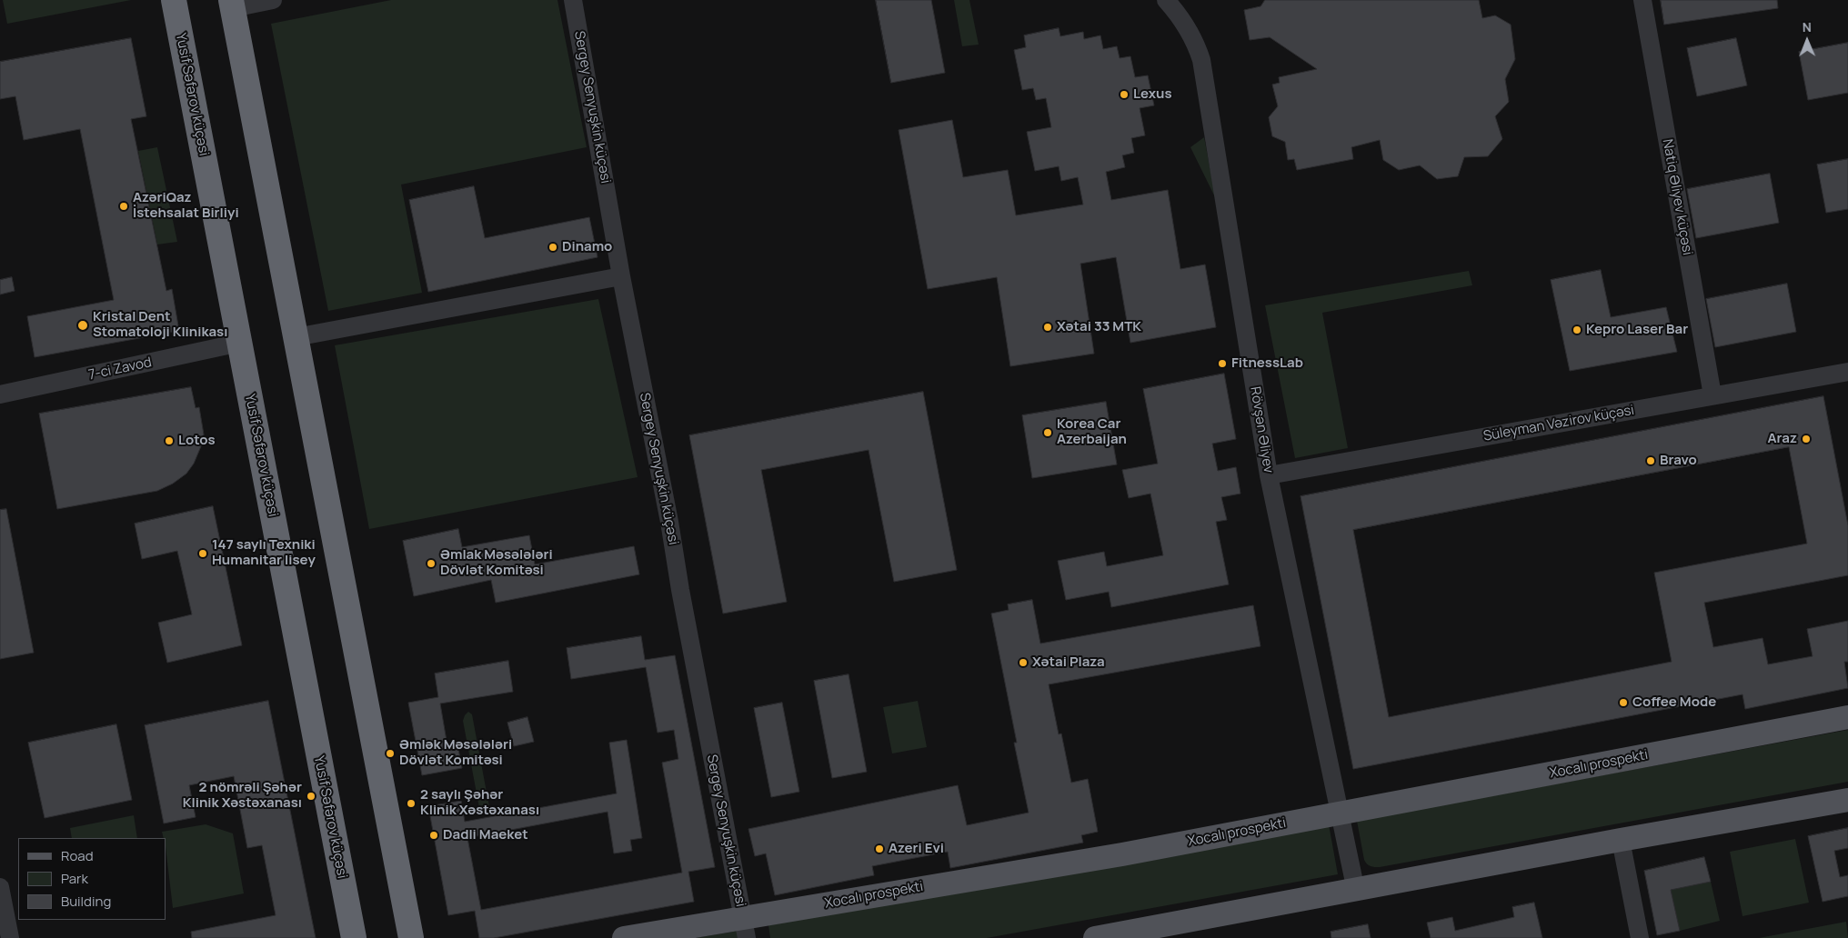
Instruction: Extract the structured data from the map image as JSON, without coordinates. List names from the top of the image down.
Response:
{
  "streets": {
    "highway": ["Yusif Səfərov küçəsi"],
    "main road": ["Xocalı prospekti"],
    "street": [
      "Sergey Senyuşkin küçəsi",
      "Natiq Əliyev küçəsi",
      "7-ci Zavod",
      "Süleyman Vəzirov küçəsi",
      "Rövşən Əliyev"
    ]
  },
  "crossings": [
    ["Yusif Səfərov küçəsi", "7-ci Zavod"],
    ["Sergey Senyuşkin küçəsi", "Xocalı prospekti"],
    ["Natiq Əliyev küçəsi", "Süleyman Vəzirov küçəsi"],
    ["Süleyman Vəzirov küçəsi", "Rövşən Əliyev"],
    ["Rövşən Əliyev", "Xocalı prospekti"]
  ],
  "places": [
    "Lexus",
    "AzəriQaz İstehsalat Birliyi",
    "Dinamo",
    "Kristal Dent Stomatoloji Klinikası",
    "Xətai 33 MTK",
    "Kepro Laser Bar",
    "FitnessLab",
    "Korea Car Azerbaijan",
    "Araz",
    "Lotos",
    "Bravo",
    "147 saylı Texniki Humanitar lisey",
    "Əmlak Məsələləri Dövlət Komitəsi",
    "Xətai Plaza",
    "Coffee Mode",
    "Əmlək Məsələləri Dövlət Komitəsi",
    "2 nömrəli Şəhər Klinik Xəstəxanası",
    "2 saylı Şəhər Klinik Xəstəxanası",
    "Dadli Maeket",
    "Azeri Evi"
  ],
  "legend": ["Road", "Park", "Building"],
  "north": "top"
}
